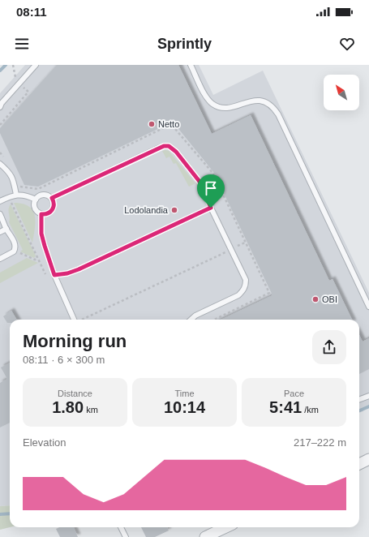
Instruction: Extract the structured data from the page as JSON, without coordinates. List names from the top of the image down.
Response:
{
  "places": ["Netto", "Lodolandia", "OBI"],
  "north": "top left",
  "page": {
    "status": "08:11",
    "header": "Sprintly",
    "heading": ["Morning run", "08:11 · 6 × 300 m"],
    "stats": [
      ["Distance", "1.80 km"],
      ["Time", "10:14"],
      ["Pace", "5:41 /km"]
    ],
    "chart": ["Elevation", "217–222 m"]
  }
}
